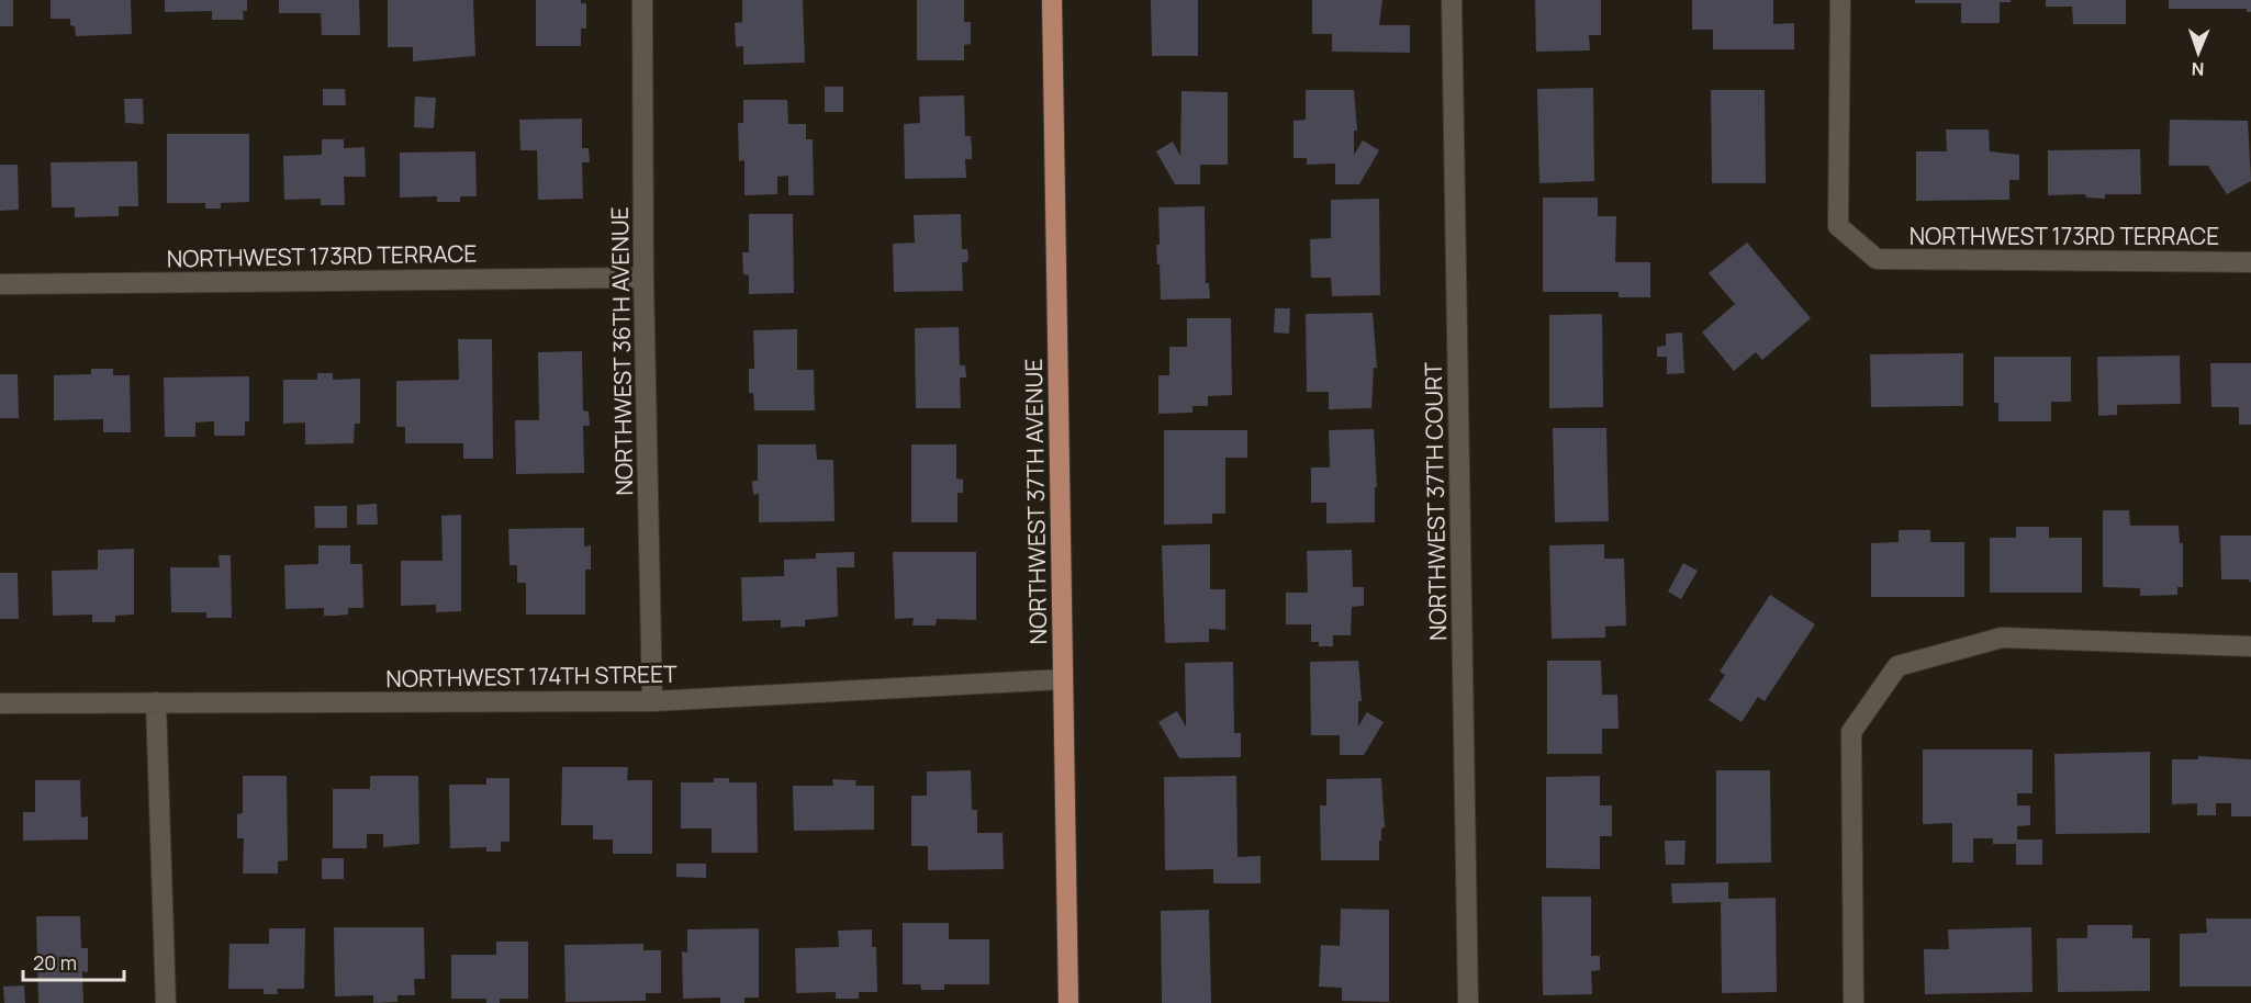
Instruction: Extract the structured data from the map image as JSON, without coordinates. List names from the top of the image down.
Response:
{
  "streets": {
    "main road": ["NORTHWEST 37TH AVENUE"],
    "street": [
      "NORTHWEST 173RD TERRACE",
      "NORTHWEST 36TH AVENUE",
      "NORTHWEST 37TH COURT",
      "NORTHWEST 174TH STREET"
    ]
  },
  "crossings": [
    ["NORTHWEST 173RD TERRACE", "NORTHWEST 36TH AVENUE"],
    ["NORTHWEST 36TH AVENUE", "NORTHWEST 174TH STREET"],
    ["NORTHWEST 37TH AVENUE", "NORTHWEST 174TH STREET"]
  ],
  "scale_bar": "20 m",
  "north": "bottom"
}
